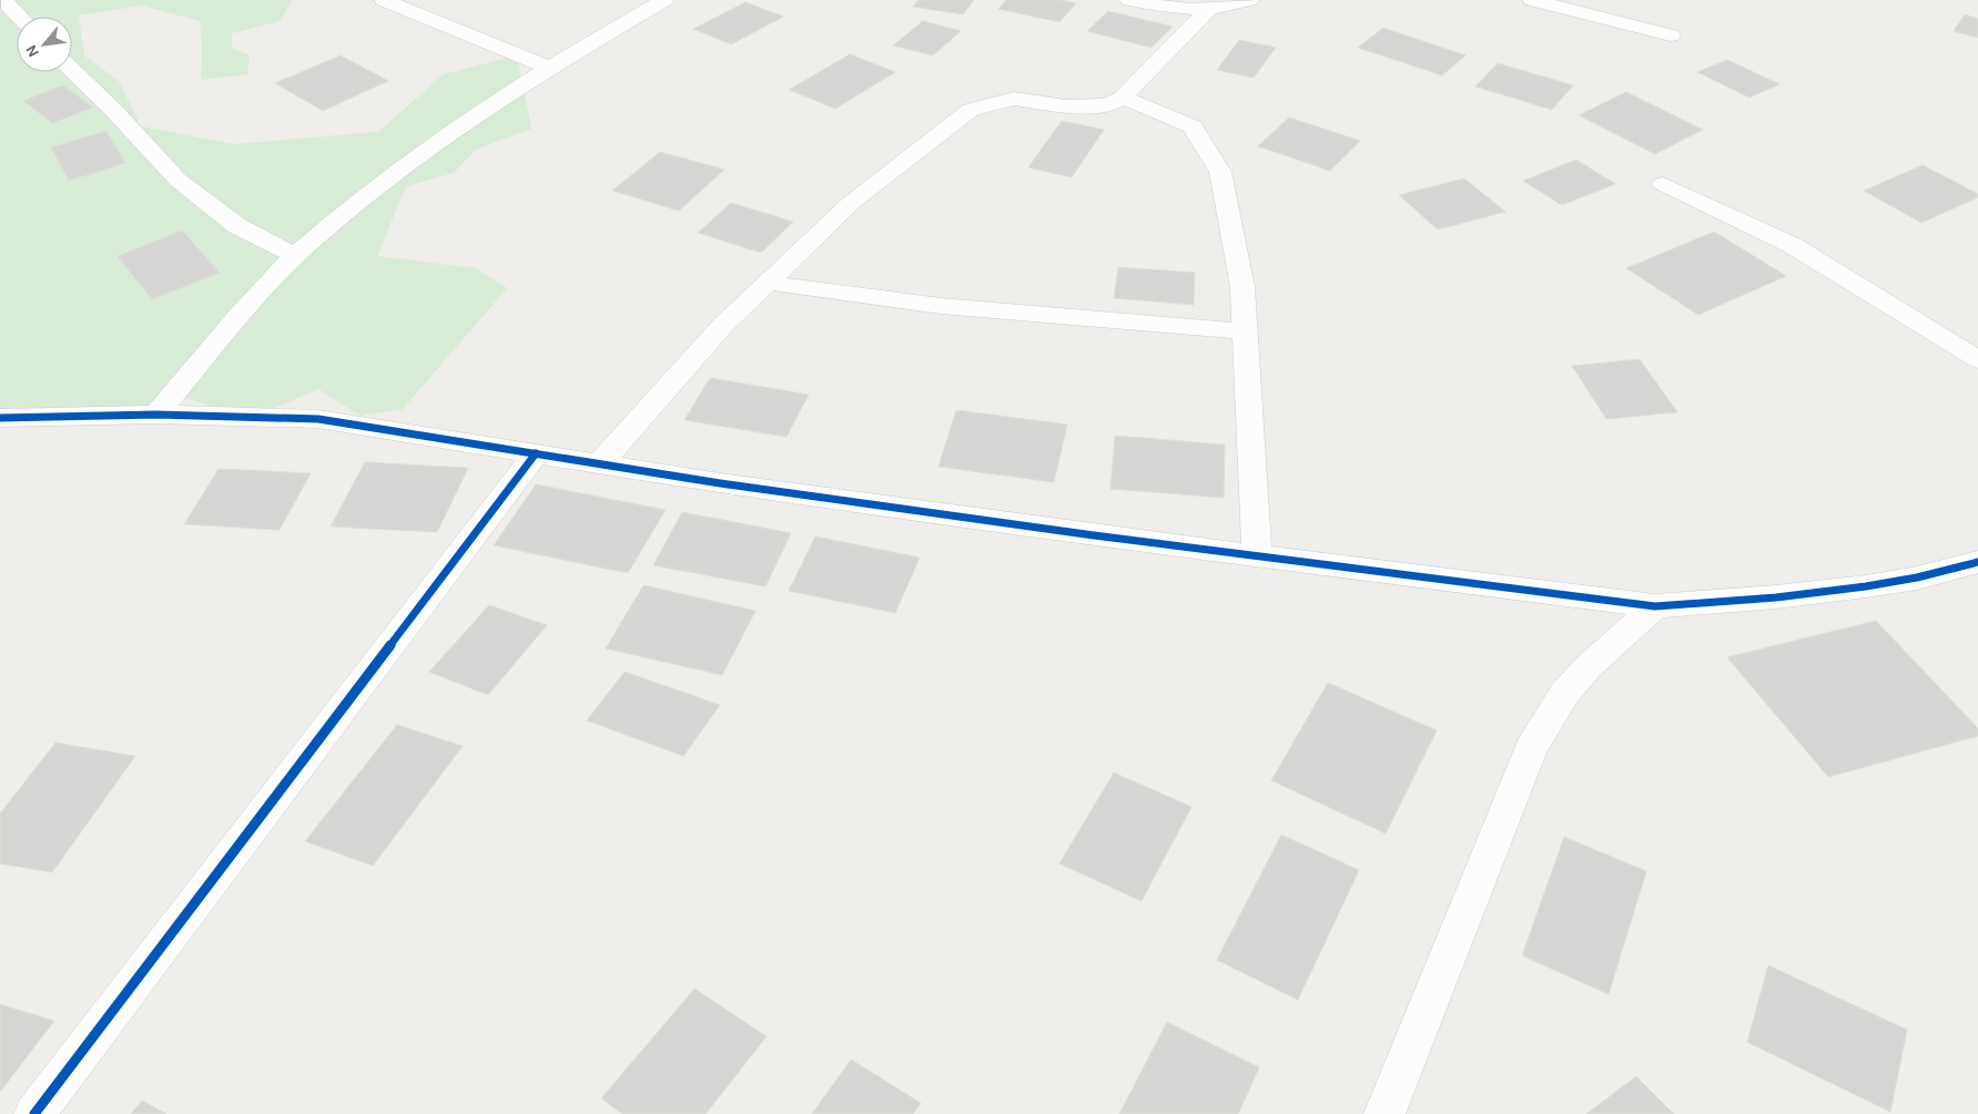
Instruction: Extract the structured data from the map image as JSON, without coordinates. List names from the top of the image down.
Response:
{
  "north": "bottom left"
}
